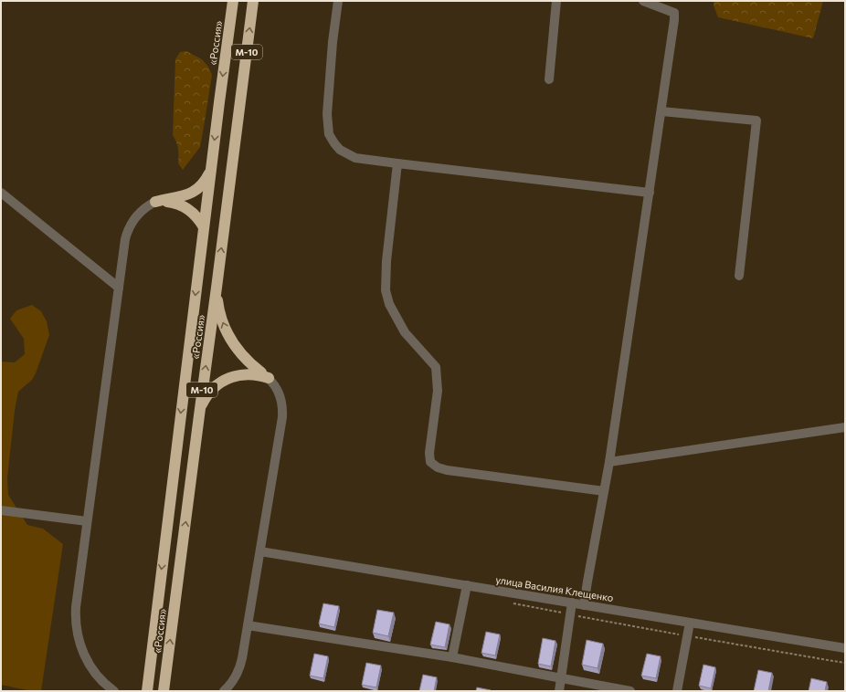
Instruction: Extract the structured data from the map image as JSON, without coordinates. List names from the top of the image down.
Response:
{
  "streets": {
    "highway": ["«Россия»", "М-10"],
    "street": ["улица Василия Клещенко"]
  }
}
